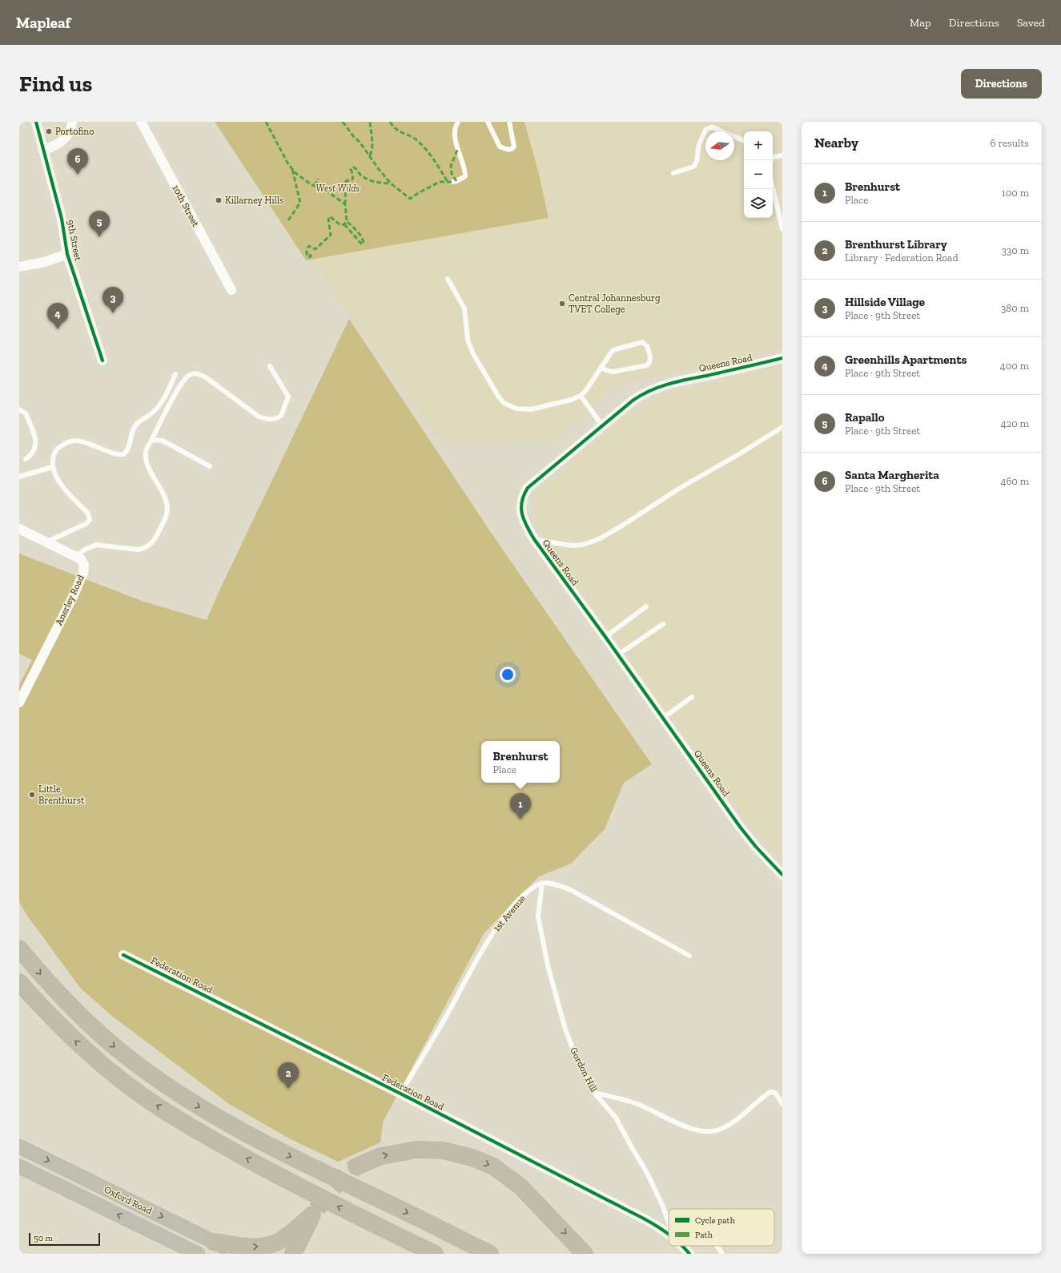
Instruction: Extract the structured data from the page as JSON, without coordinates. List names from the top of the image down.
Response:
{
  "streets": {
    "main road": ["Oxford Road"],
    "street": [
      "10th Street",
      "9th Street",
      "Queens Road",
      "Anerley Road",
      "Federation Road"
    ],
    "lane": ["1st Avenue", "Gordon Hill"]
  },
  "crossings": [
    ["1st Avenue", "Federation Road"],
    ["1st Avenue", "Gordon Hill"]
  ],
  "parks": ["West Wilds"],
  "places": [
    "Portofino",
    "Killarney Hills",
    "Central Johannesburg TVET College",
    "Little Brenthurst"
  ],
  "legend": ["Cycle path", "Path"],
  "scale_bar": "50 m",
  "north": "left",
  "page": {
    "header": "Mapleaf",
    "nav": ["Map", "Directions", "Saved"],
    "buttons": "Directions",
    "title": "Find us",
    "heading": ["Nearby", "6 results"],
    "map_buttons": ["+", "−"],
    "pins": [
      "6",
      "5",
      "3",
      "4",
      "1",
      "2"
    ],
    "list": [
      {
        "mark": "1",
        "name": "Brenhurst",
        "note": "Place",
        "value": "100 m"
      },
      {
        "mark": "2",
        "name": "Brenthurst Library",
        "note": "Library · Federation Road",
        "value": "330 m"
      },
      {
        "mark": "3",
        "name": "Hillside Village",
        "note": "Place · 9th Street",
        "value": "380 m"
      },
      {
        "mark": "4",
        "name": "Greenhills Apartments",
        "note": "Place · 9th Street",
        "value": "400 m"
      },
      {
        "mark": "5",
        "name": "Rapallo",
        "note": "Place · 9th Street",
        "value": "420 m"
      },
      {
        "mark": "6",
        "name": "Santa Margherita",
        "note": "Place · 9th Street",
        "value": "460 m"
      }
    ],
    "popup": ["Brenhurst", "Place"],
    "scale": "50 m"
  }
}
